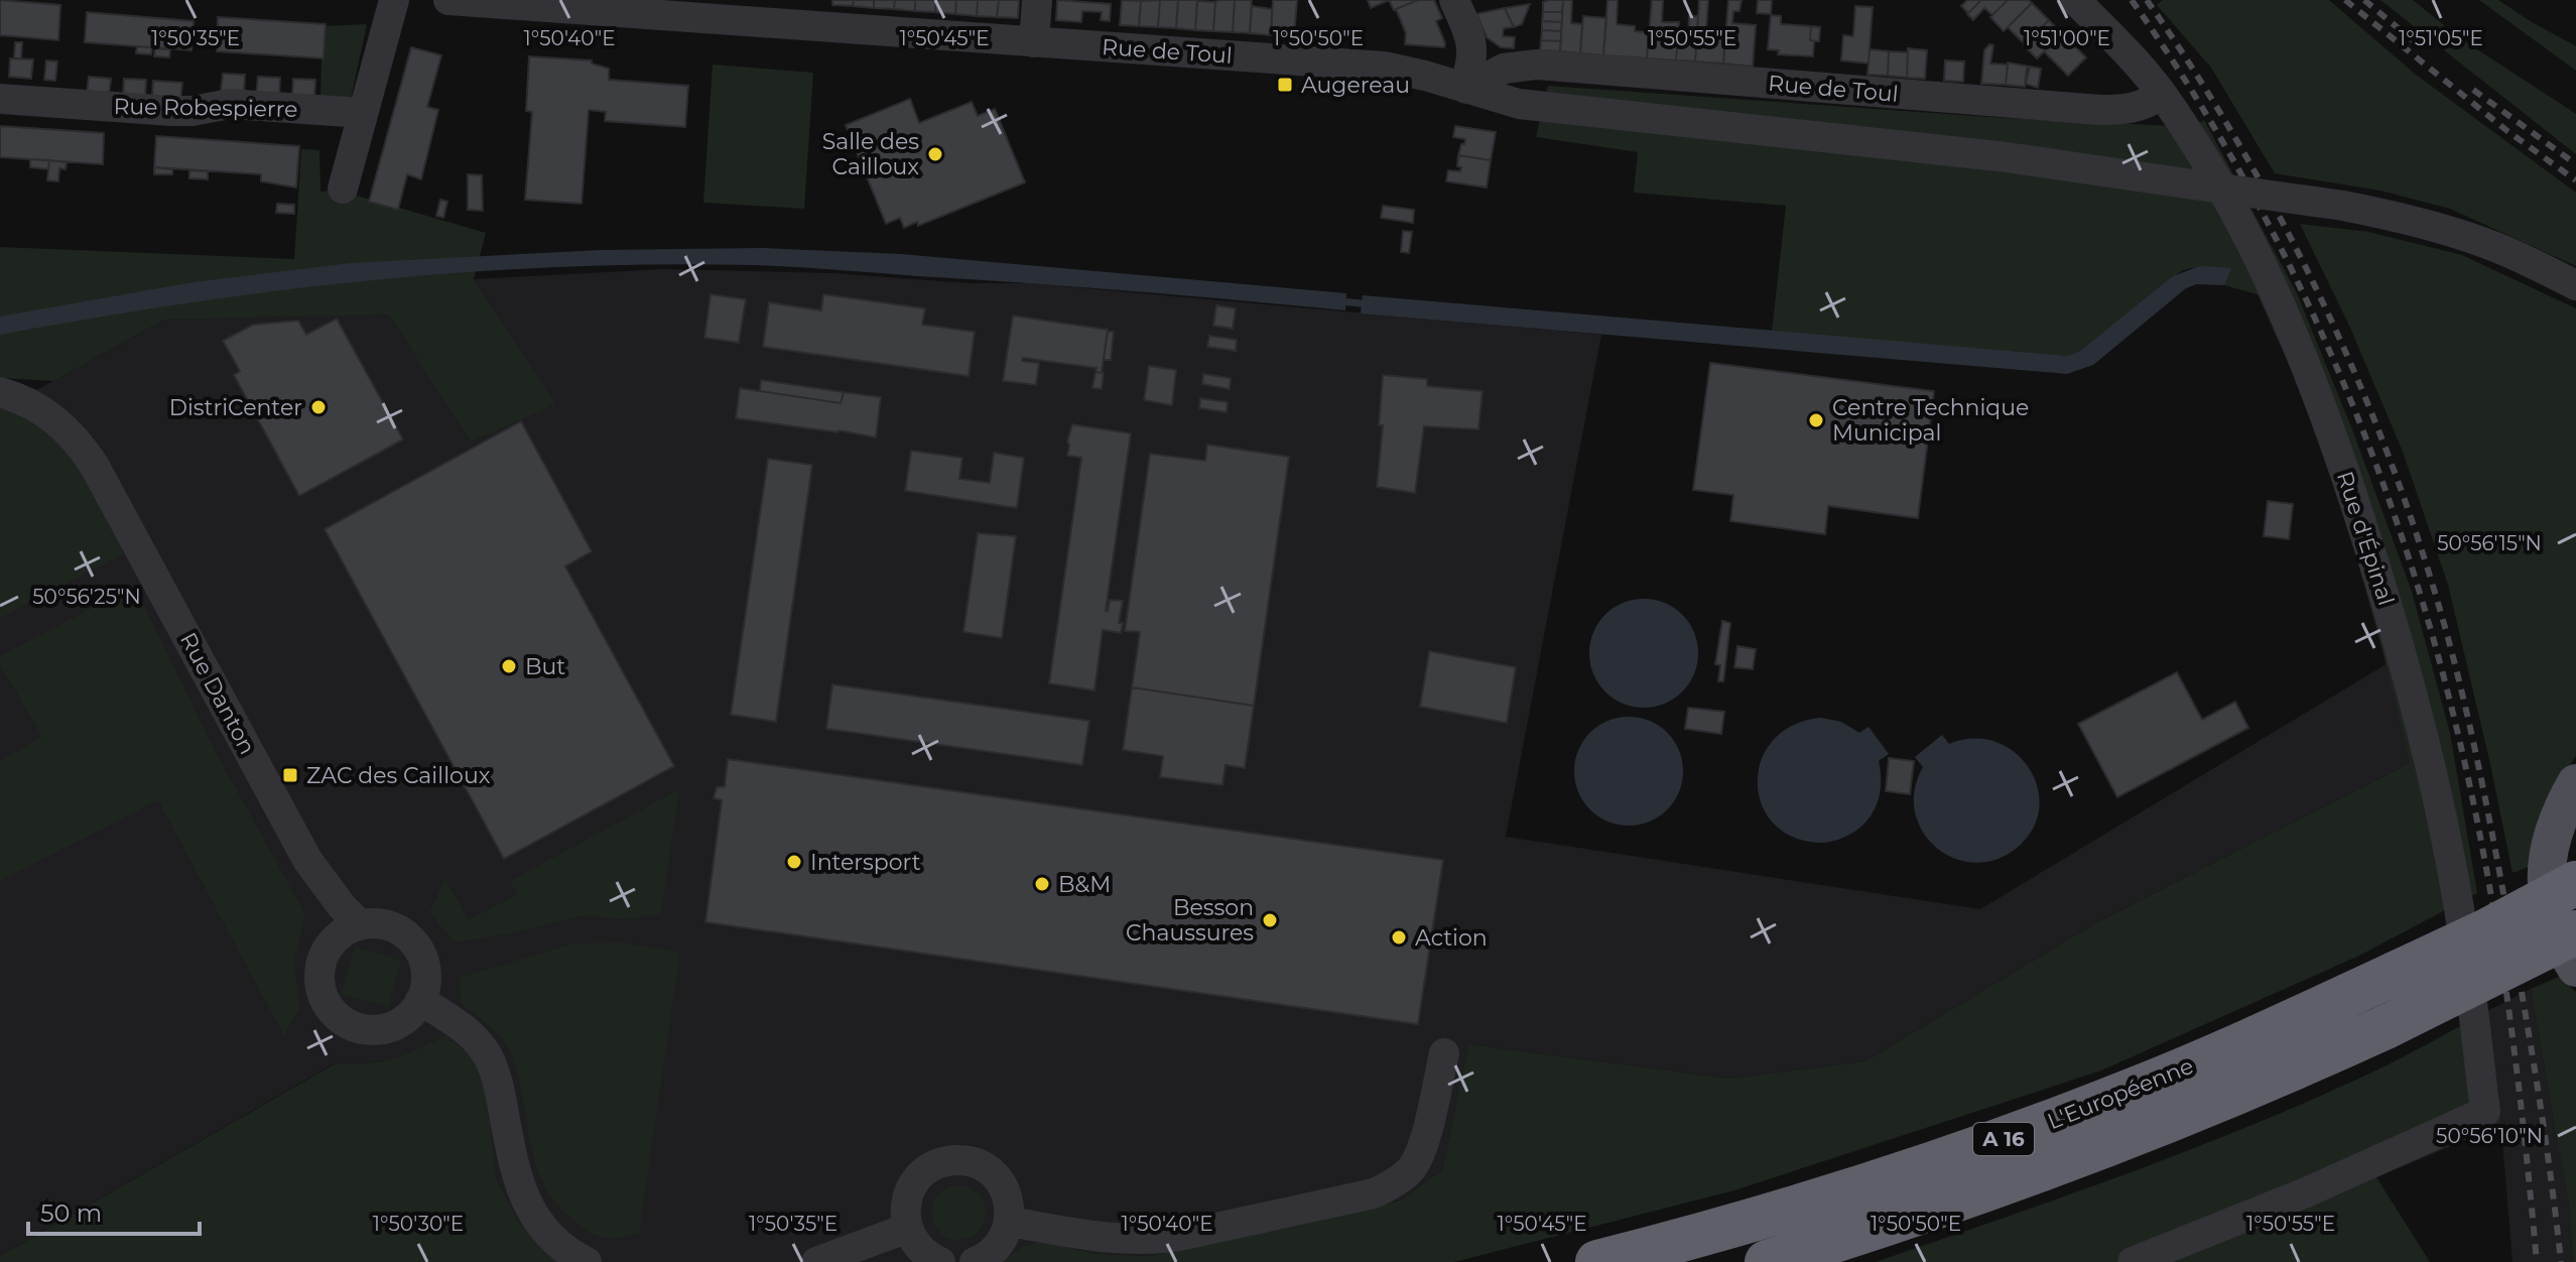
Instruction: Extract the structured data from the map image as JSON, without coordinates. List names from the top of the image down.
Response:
{
  "streets": {
    "highway": ["L'Européenne", "A 16"],
    "street": [
      "Rue de Toul",
      "Rue Robespierre",
      "Rue d'Épinal",
      "Rue Danton"
    ]
  },
  "crossings": [
    ["Rue de Toul", "Rue d'Épinal"]
  ],
  "places": {
    "transit": ["Augereau", "ZAC des Cailloux"],
    "other": [
      "Salle des Cailloux",
      "DistriCenter",
      "Centre Technique Municipal",
      "But",
      "Intersport",
      "B&M",
      "Besson Chaussures",
      "Action"
    ]
  },
  "scale_bar": "50 m",
  "coordinates": [
    "1°50'35\"E",
    "1°50'40\"E",
    "1°50'45\"E",
    "1°50'50\"E",
    "1°50'55\"E",
    "1°51'00\"E",
    "1°51'05\"E",
    "50°56'15\"N",
    "50°56'25\"N",
    "50°56'10\"N",
    "1°50'30\"E"
  ]
}
